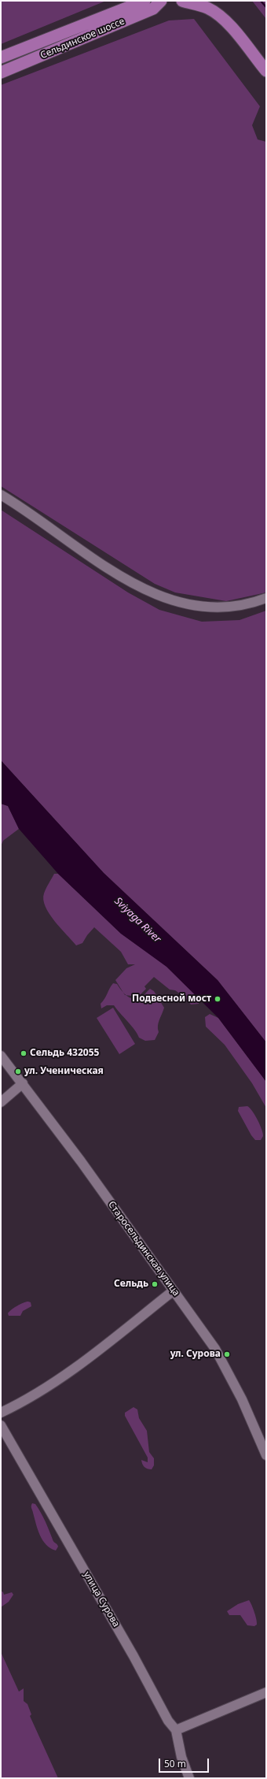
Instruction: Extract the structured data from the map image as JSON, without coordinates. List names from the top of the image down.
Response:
{
  "streets": {
    "main road": ["Сельдинское шоссе"],
    "street": ["Старосельдинская улица", "улица Сурова"]
  },
  "water": ["Sviyaga River"],
  "places": [
    "Подвесной мост",
    "Сельдь 432055",
    "ул. Ученическая",
    "Сельдь",
    "ул. Сурова"
  ],
  "scale_bar": "50 m"
}
